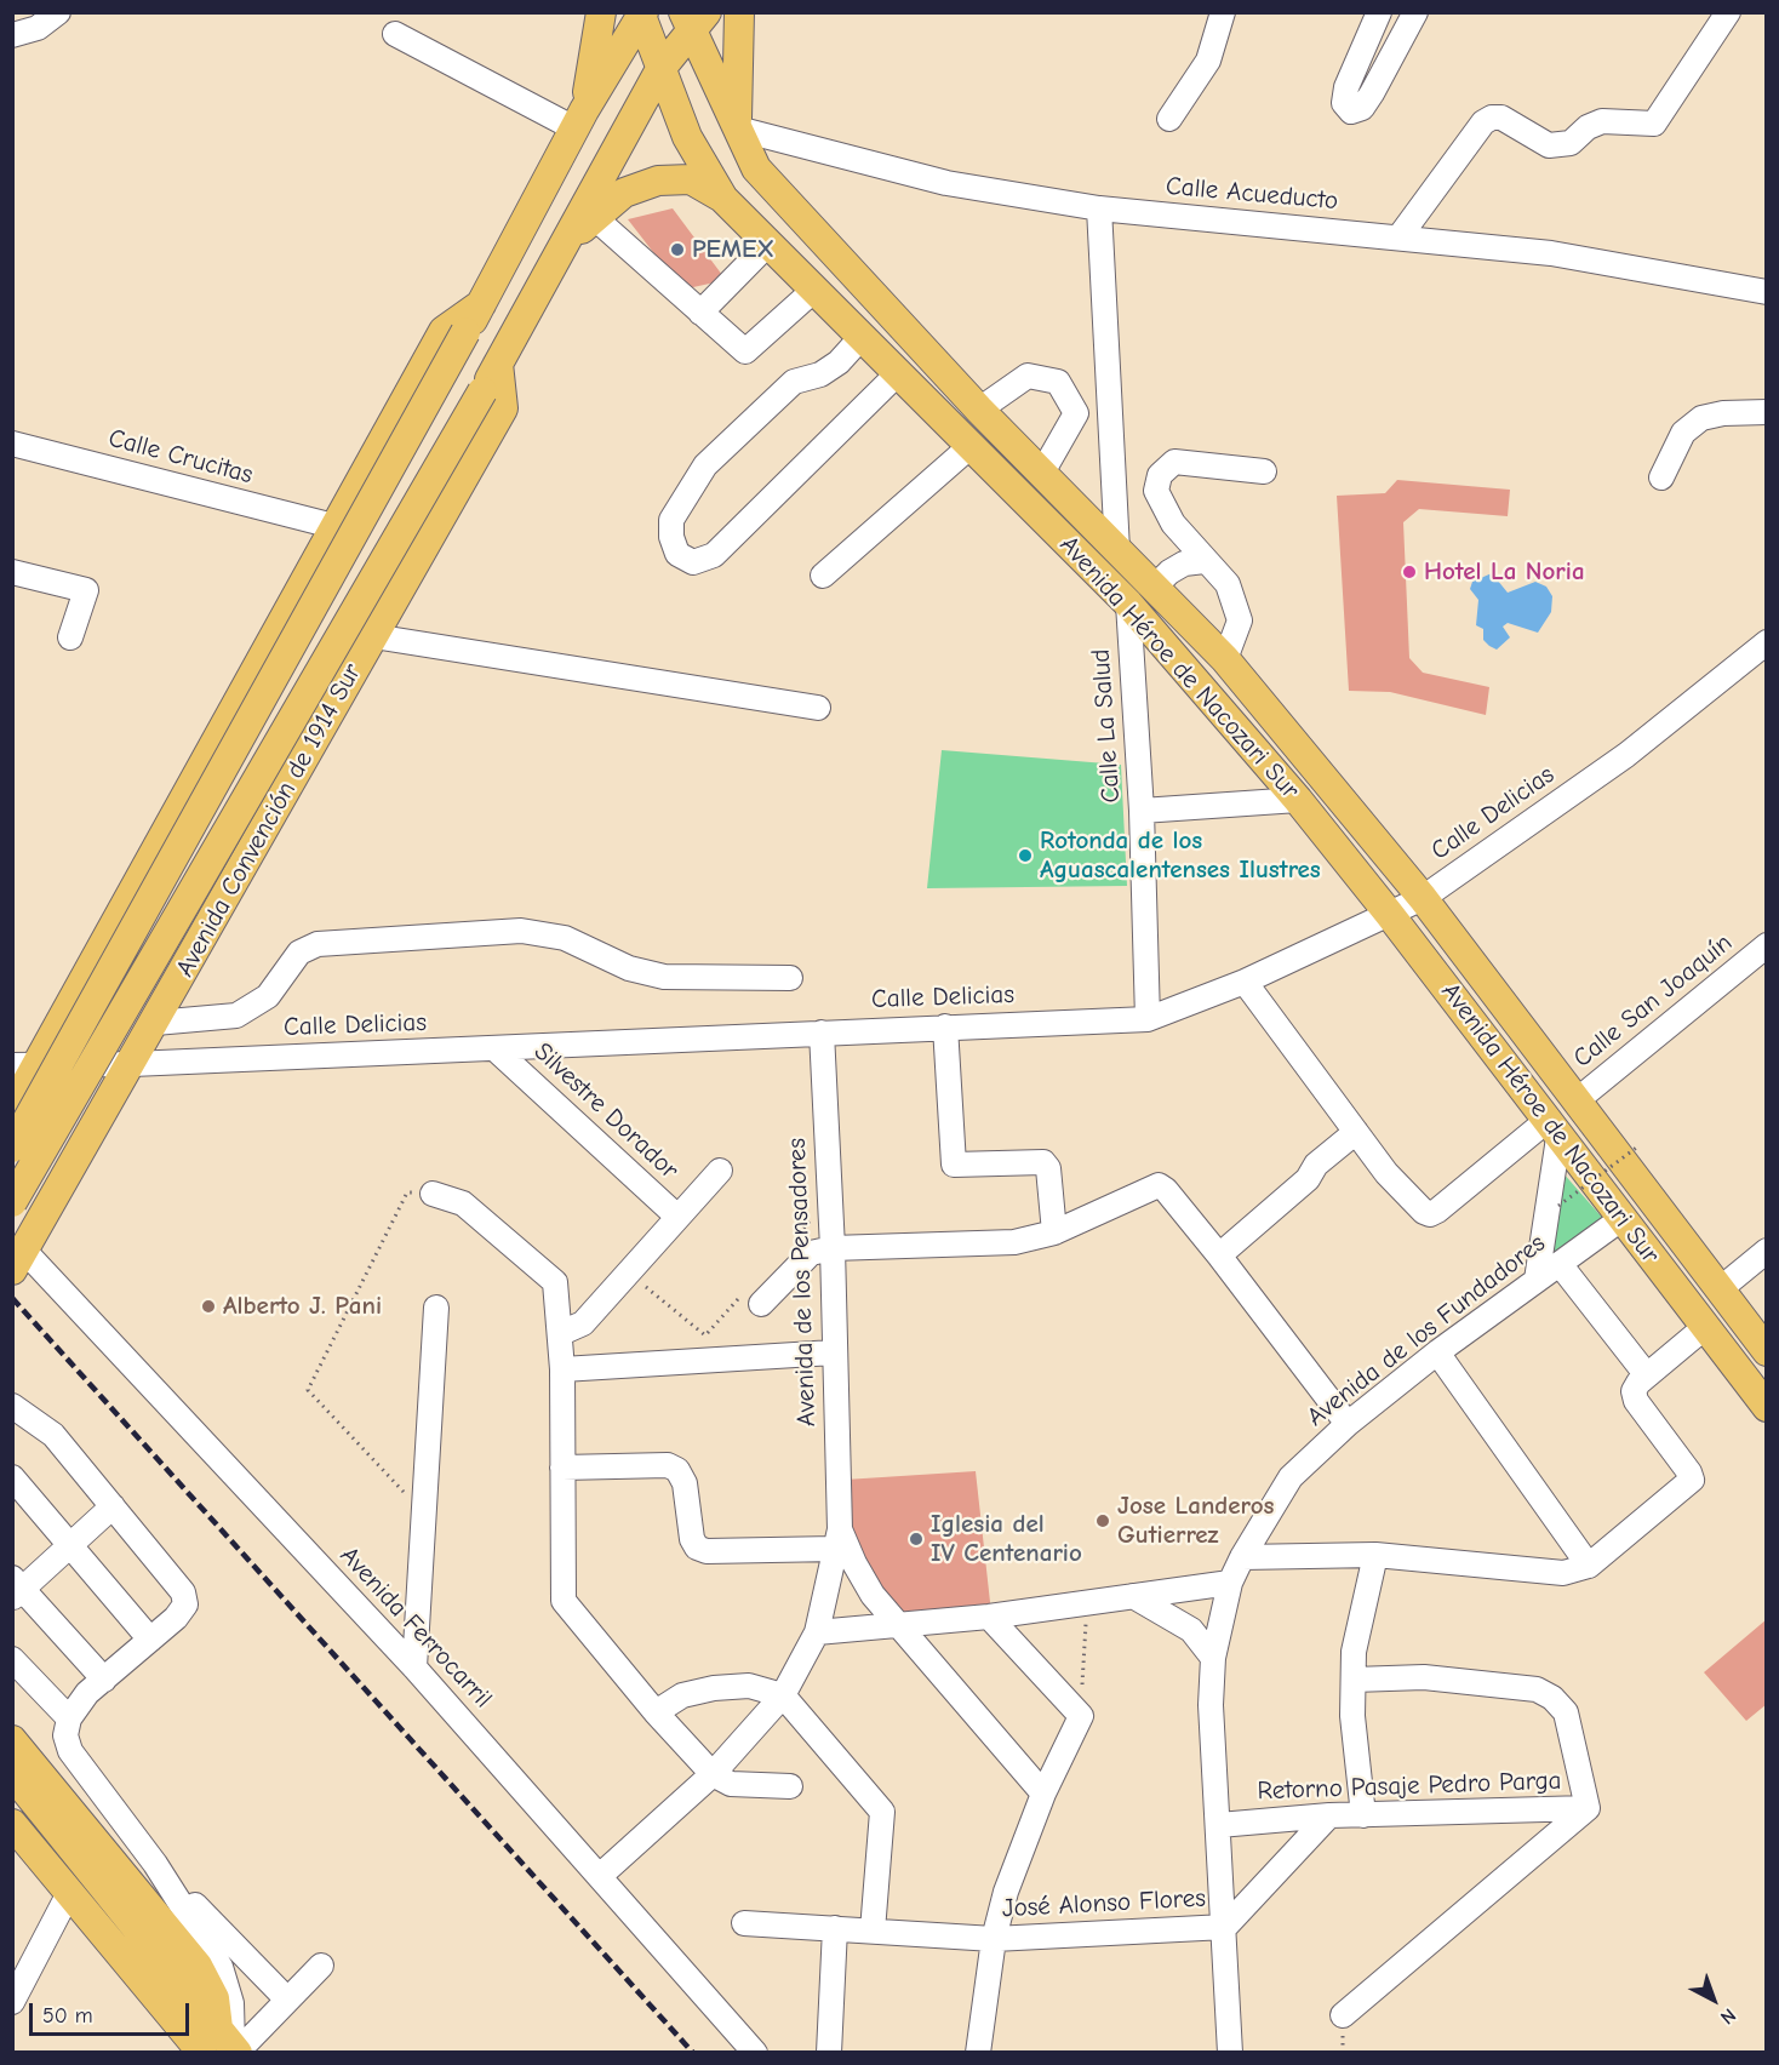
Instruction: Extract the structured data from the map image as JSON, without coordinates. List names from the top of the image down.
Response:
{
  "streets": {
    "main road": ["Avenida Héroe de Nacozari Sur", "Avenida Convención de 1914 Sur"],
    "street": [
      "Calle Acueducto",
      "Calle Crucitas",
      "Calle La Salud",
      "Calle Delicias",
      "Calle San Joaquín",
      "Silvestre Dorador",
      "Avenida de los Pensadores",
      "Avenida de los Fundadores",
      "Avenida Ferrocarril",
      "Retorno Pasaje Pedro Parga",
      "José Alonso Flores"
    ]
  },
  "crossings": [
    ["Calle Acueducto", "Avenida Héroe de Nacozari Sur"],
    ["Avenida Héroe de Nacozari Sur", "Calle La Salud"],
    ["Avenida Héroe de Nacozari Sur", "Calle Delicias"],
    ["Avenida Héroe de Nacozari Sur", "Avenida Convención de 1914 Sur"],
    ["Avenida Héroe de Nacozari Sur", "Calle San Joaquín"],
    ["Avenida Héroe de Nacozari Sur", "Avenida de los Fundadores"],
    ["Calle La Salud", "Calle Delicias"],
    ["Calle Delicias", "Avenida Convención de 1914 Sur"],
    ["Calle Delicias", "Silvestre Dorador"],
    ["Calle Delicias", "Avenida de los Pensadores"],
    ["Avenida Convención de 1914 Sur", "Avenida Ferrocarril"],
    ["Avenida de los Pensadores", "Avenida Ferrocarril"],
    ["Avenida de los Fundadores", "Retorno Pasaje Pedro Parga"],
    ["Avenida de los Fundadores", "José Alonso Flores"],
    ["Retorno Pasaje Pedro Parga", "José Alonso Flores"]
  ],
  "places": [
    "PEMEX",
    "Hotel La Noria",
    "Rotonda de los Aguascalentenses Ilustres",
    "Alberto J. Pani",
    "Jose Landeros Gutierrez",
    "Iglesia del IV Centenario"
  ],
  "scale_bar": "50 m",
  "north": "bottom right"
}
